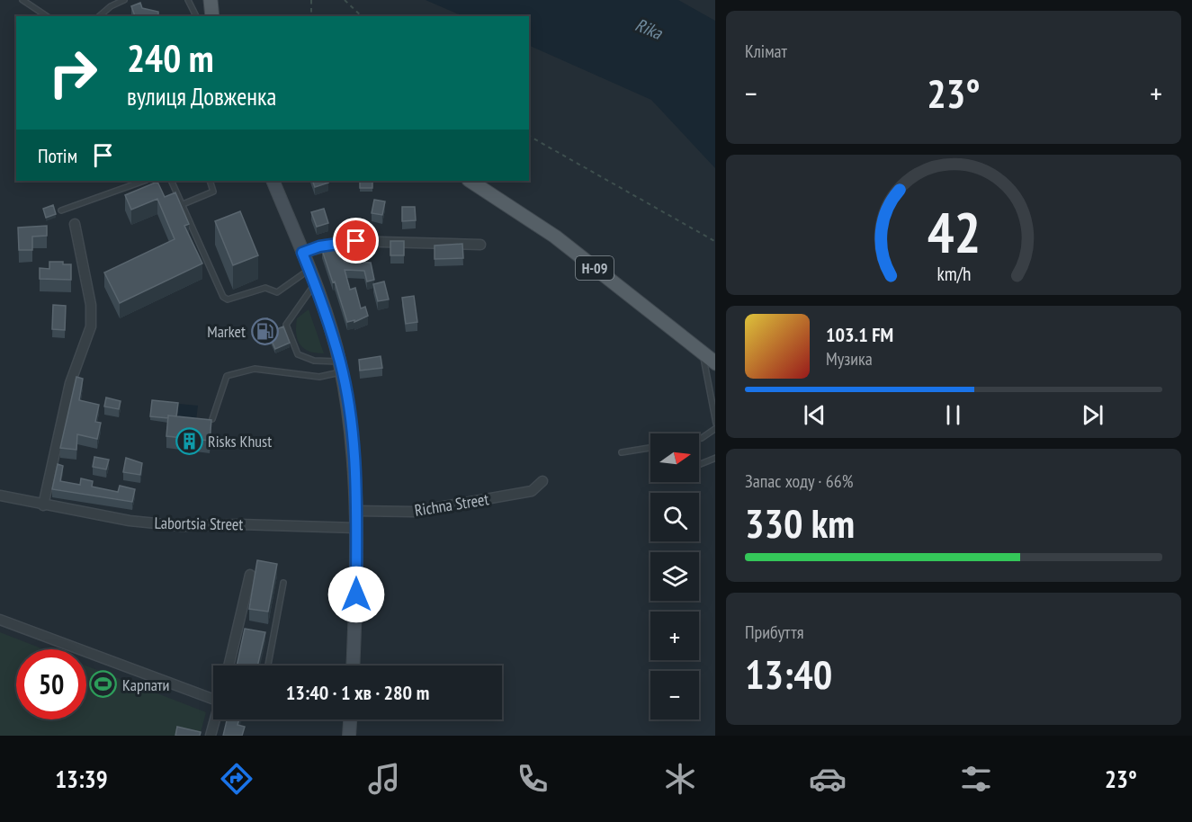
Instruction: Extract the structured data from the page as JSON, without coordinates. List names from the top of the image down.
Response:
{
  "streets": {
    "main road": ["Н-09"],
    "street": ["Richna Street", "Labortsia Street"]
  },
  "water": ["Rika"],
  "places": {
    "fuel station": ["Market"],
    "building": ["Risks Khust"],
    "sports": ["Карпати"]
  },
  "north": "right",
  "page": {
    "tile": [
      "Клімат",
      ["Запас ходу · 66%", "330 km"],
      ["Прибуття", "13:40"]
    ],
    "turn": ["240 m", "вулиця Довженка"],
    "heat": ["−", "23°", "+"],
    "then": "Потім",
    "song": ["103.1 FM", "Музика"],
    "map_buttons": ["+", "−"],
    "limit": "50",
    "trip": "13:40 · 1 хв · 280 m",
    "tabs": ["13:39", "23°"],
    "gauge": ["42", "km/h"]
  }
}
